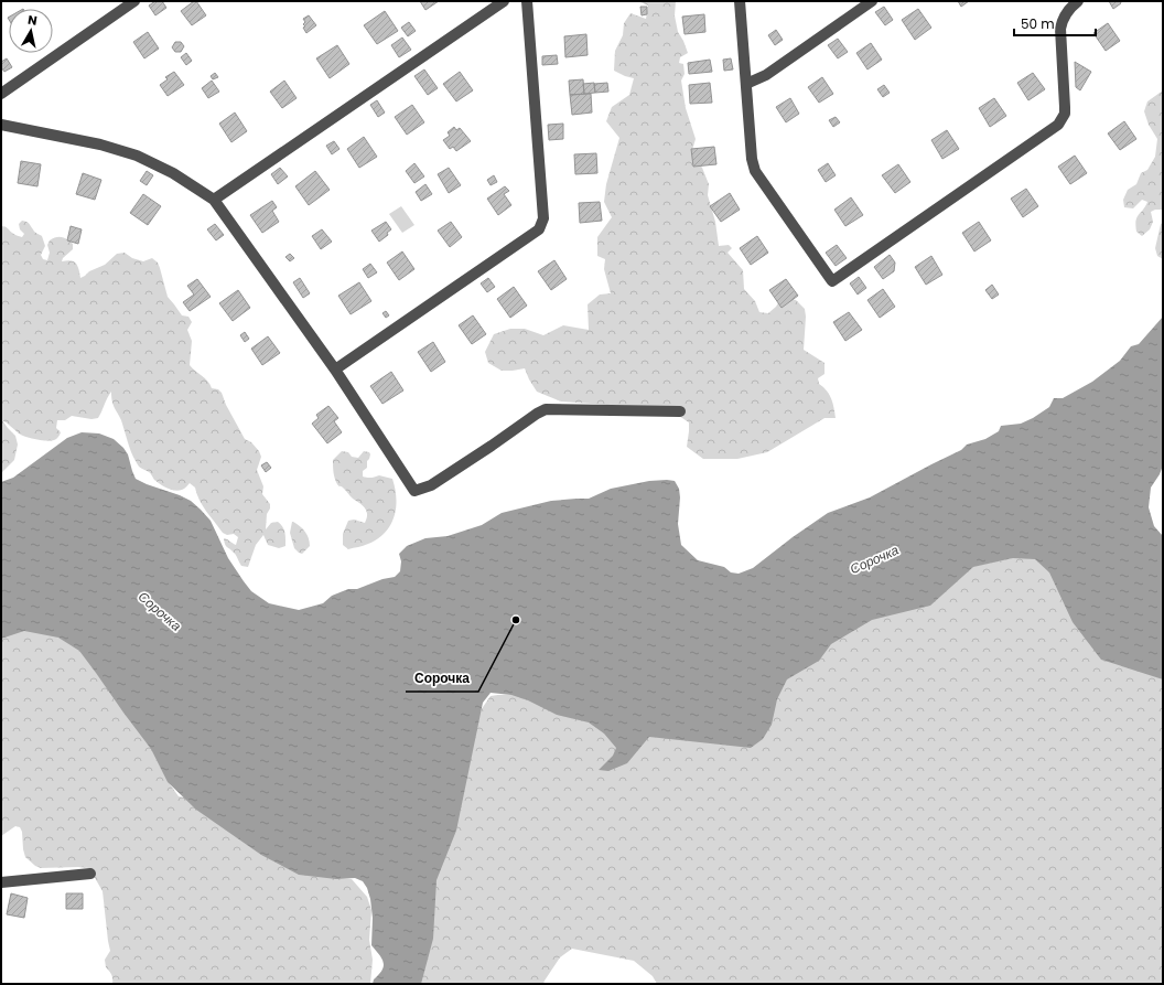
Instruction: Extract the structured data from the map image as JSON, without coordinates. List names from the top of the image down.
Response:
{
  "water": ["Сорочка"],
  "places": ["Сорочка"],
  "scale_bar": "50 m",
  "north": "top"
}
